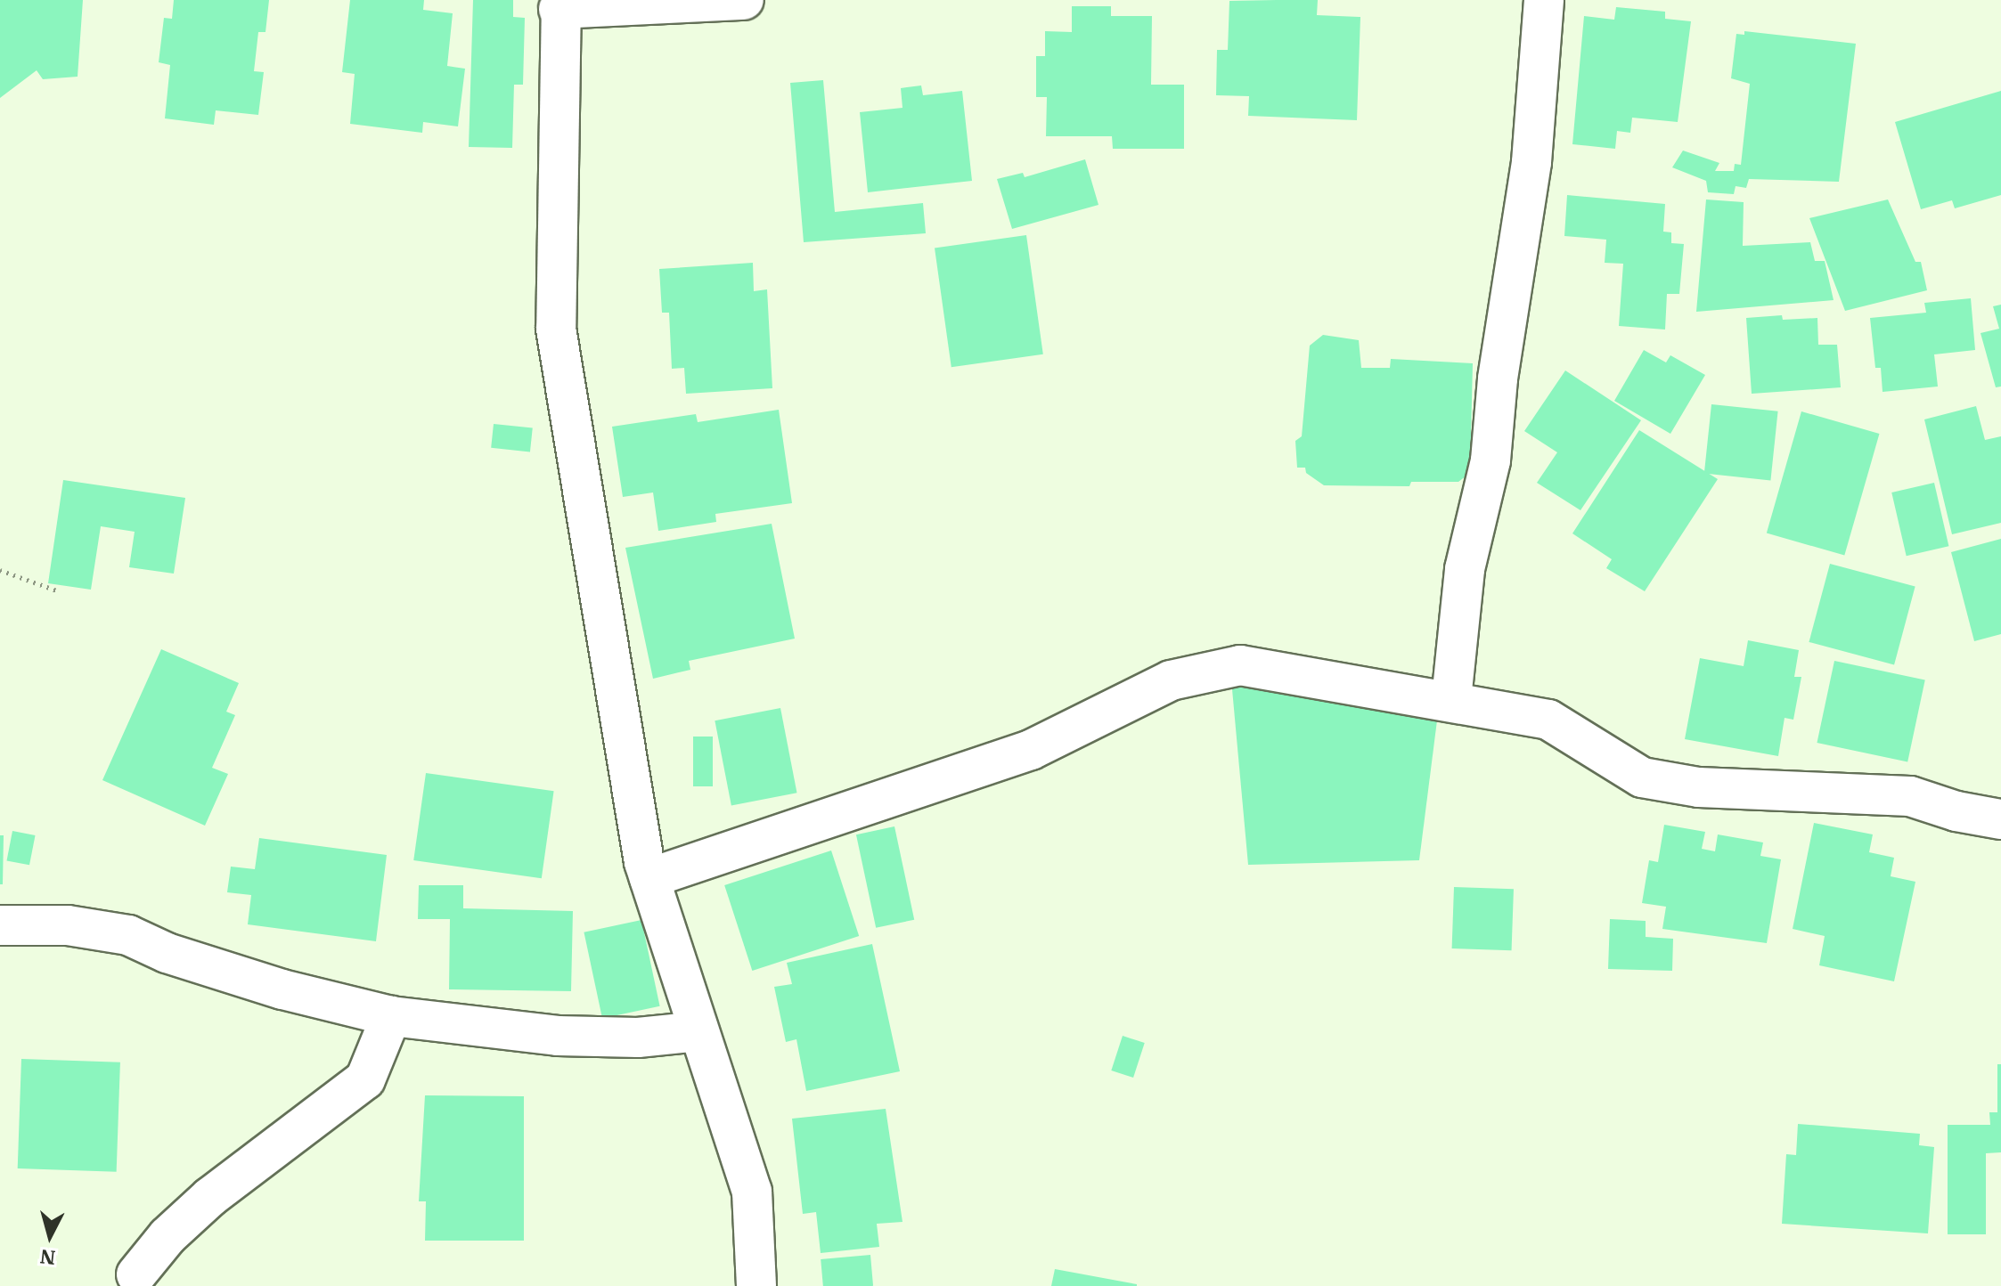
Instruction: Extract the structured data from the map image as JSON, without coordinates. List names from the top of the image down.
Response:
{
  "north": "bottom"
}
